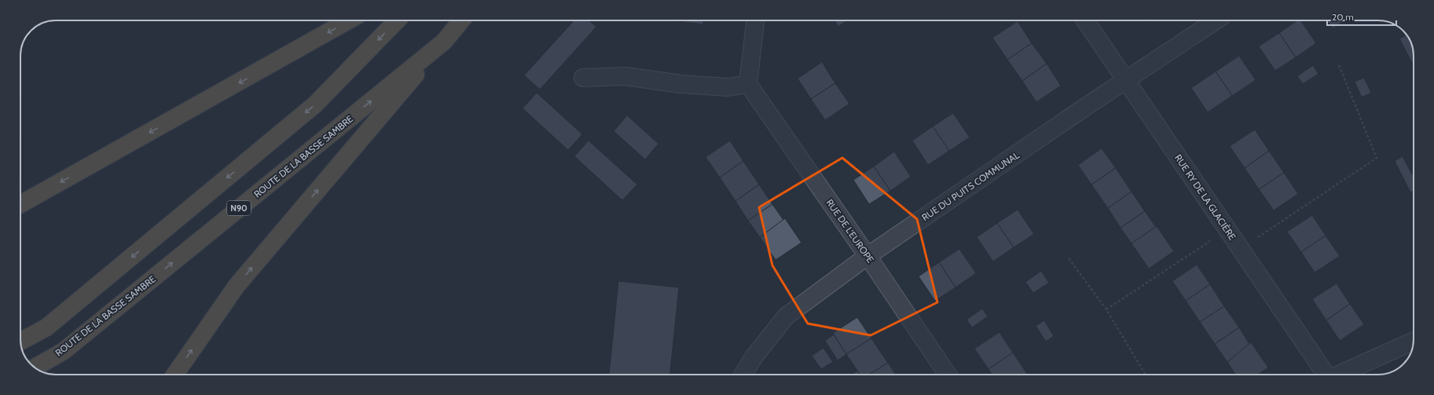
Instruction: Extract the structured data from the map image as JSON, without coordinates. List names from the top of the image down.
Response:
{
  "streets": {
    "highway": ["ROUTE DE LA BASSE SAMBRE", "N90"],
    "street": ["RUE DU PUITS COMMUNAL", "RUE RY DE LA GLACIÈRE", "RUE DE L'EUROPE"]
  },
  "crossings": [
    ["RUE DU PUITS COMMUNAL", "RUE RY DE LA GLACIÈRE"],
    ["RUE DU PUITS COMMUNAL", "RUE DE L'EUROPE"]
  ],
  "scale_bar": "20 m"
}
